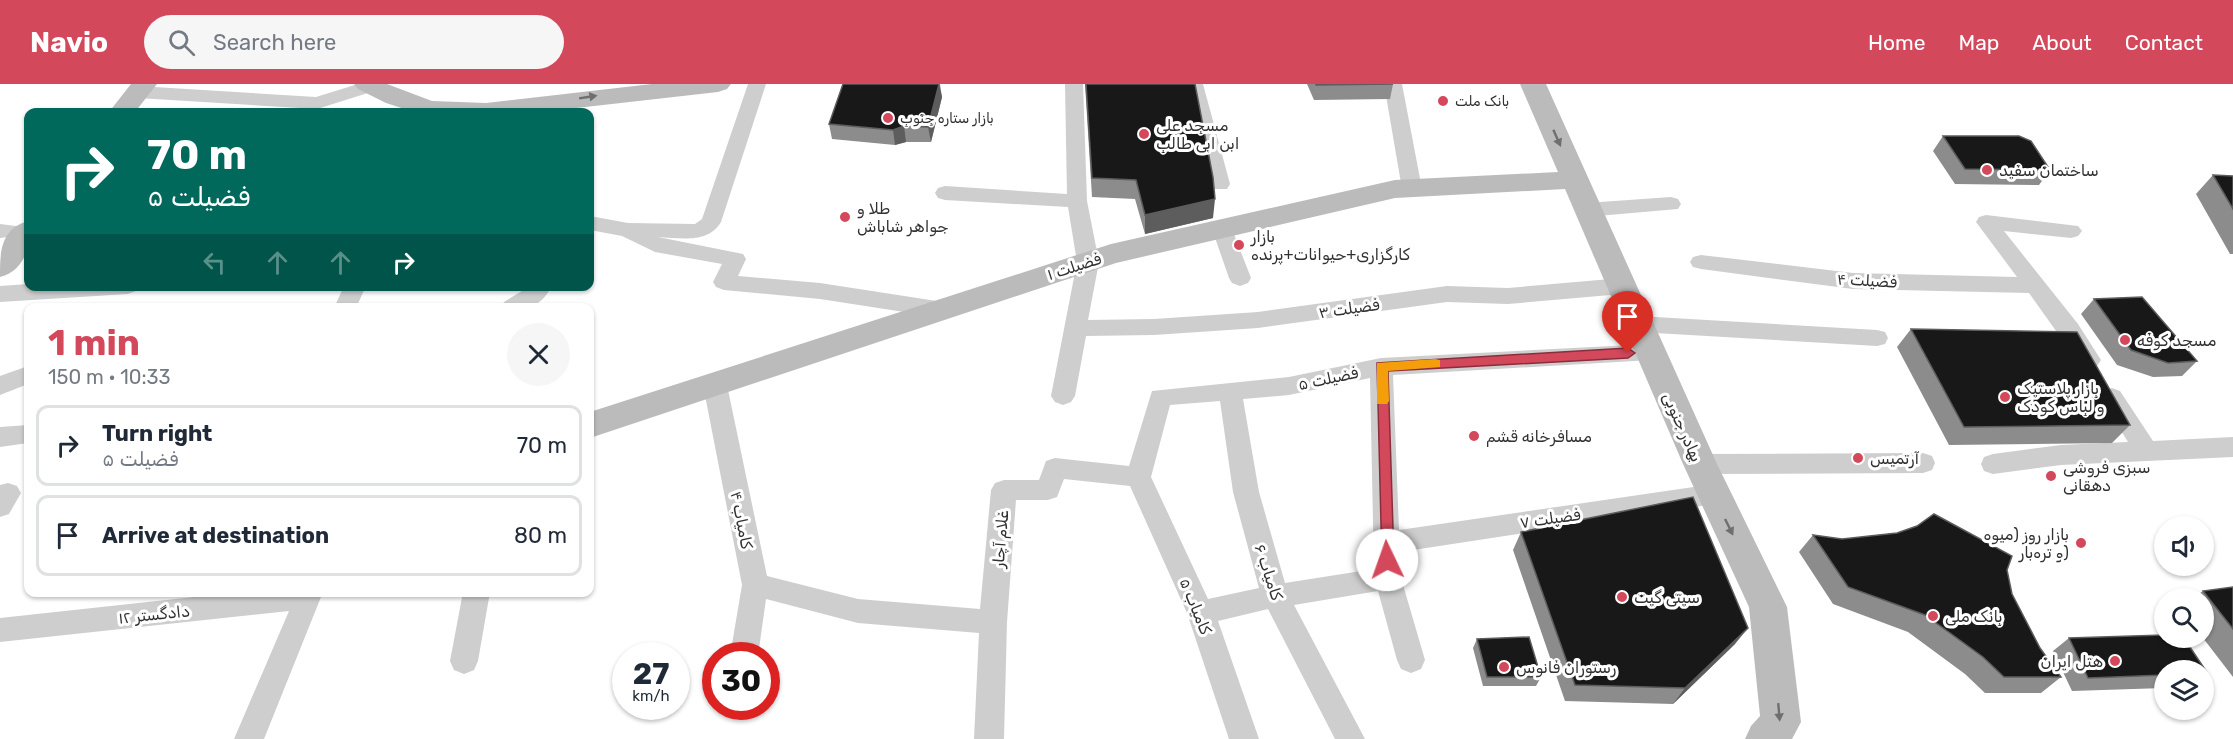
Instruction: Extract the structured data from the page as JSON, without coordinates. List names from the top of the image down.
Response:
{
  "streets": {
    "street": [
      "فضیلت ۱",
      "فضیلت ۴",
      "فضیلت ۳",
      "فضیلت ۵",
      "بهادر جنوبی",
      "فضیلت ۷",
      "کامیاب ۴",
      "غلام آچار",
      "کامیاب ۶",
      "کامیاب ۵",
      "دادگستر ۱۲"
    ]
  },
  "crossings": [
    ["فضیلت ۱", "بهادر جنوبی"],
    ["فضیلت ۱", "کامیاب ۴"],
    ["فضیلت ۳", "بهادر جنوبی"],
    ["فضیلت ۵", "بهادر جنوبی"],
    ["فضیلت ۵", "غلام آچار"],
    ["فضیلت ۵", "کامیاب ۶"],
    ["فضیلت ۵", "کامیاب ۵"],
    ["بهادر جنوبی", "فضیلت ۷"],
    ["غلام آچار", "کامیاب ۵"]
  ],
  "one_way": ["بهادر جنوبی"],
  "places": [
    "بانک ملت",
    "بازار ستاره جنوب",
    "مسجد علی ابن ابی طالب",
    "ساختمان سفید",
    "طلا و جواهر شاباش",
    "بازار کارگزاری+حیوانات+پرنده",
    "مسجد کوفه",
    "بازار پلاستیک و لباس کودک",
    "مسافرخانه قشم",
    "آرتمیس",
    "سبزی فروشی دهقانی",
    "بازار روز (میوه و تره‌بار)",
    "سیتی گیت",
    "بانک ملی",
    "هتل ایران",
    "رستوران فانوس"
  ],
  "page": {
    "header": "Navio",
    "search": "Search here",
    "nav": [
      "Home",
      "Map",
      "About",
      "Contact"
    ],
    "turn": ["70 m", "فضیلت ۵"],
    "heading": ["1 min", "150 m · 10:33"],
    "list": [
      {
        "name": "Turn right",
        "note": "فضیلت ۵",
        "value": "70 m"
      },
      {
        "name": "Arrive at destination",
        "value": "80 m"
      }
    ],
    "speed": "27 km/h",
    "limit": "30"
  }
}
